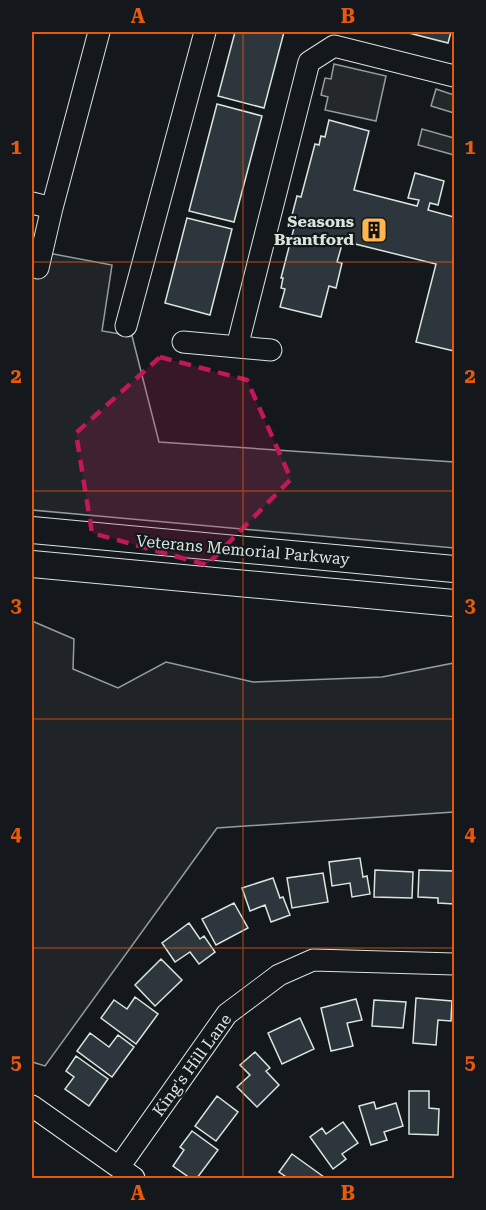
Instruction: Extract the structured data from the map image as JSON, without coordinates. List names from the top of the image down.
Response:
{
  "streets": {
    "main road": ["Veterans Memorial Parkway"],
    "street": ["King's Hill Lane"]
  },
  "places": {
    "building": ["Seasons Brantford"]
  },
  "grid": {
    "columns": ["A", "B"],
    "rows": [
      "1",
      "2",
      "3",
      "4",
      "5"
    ]
  }
}
